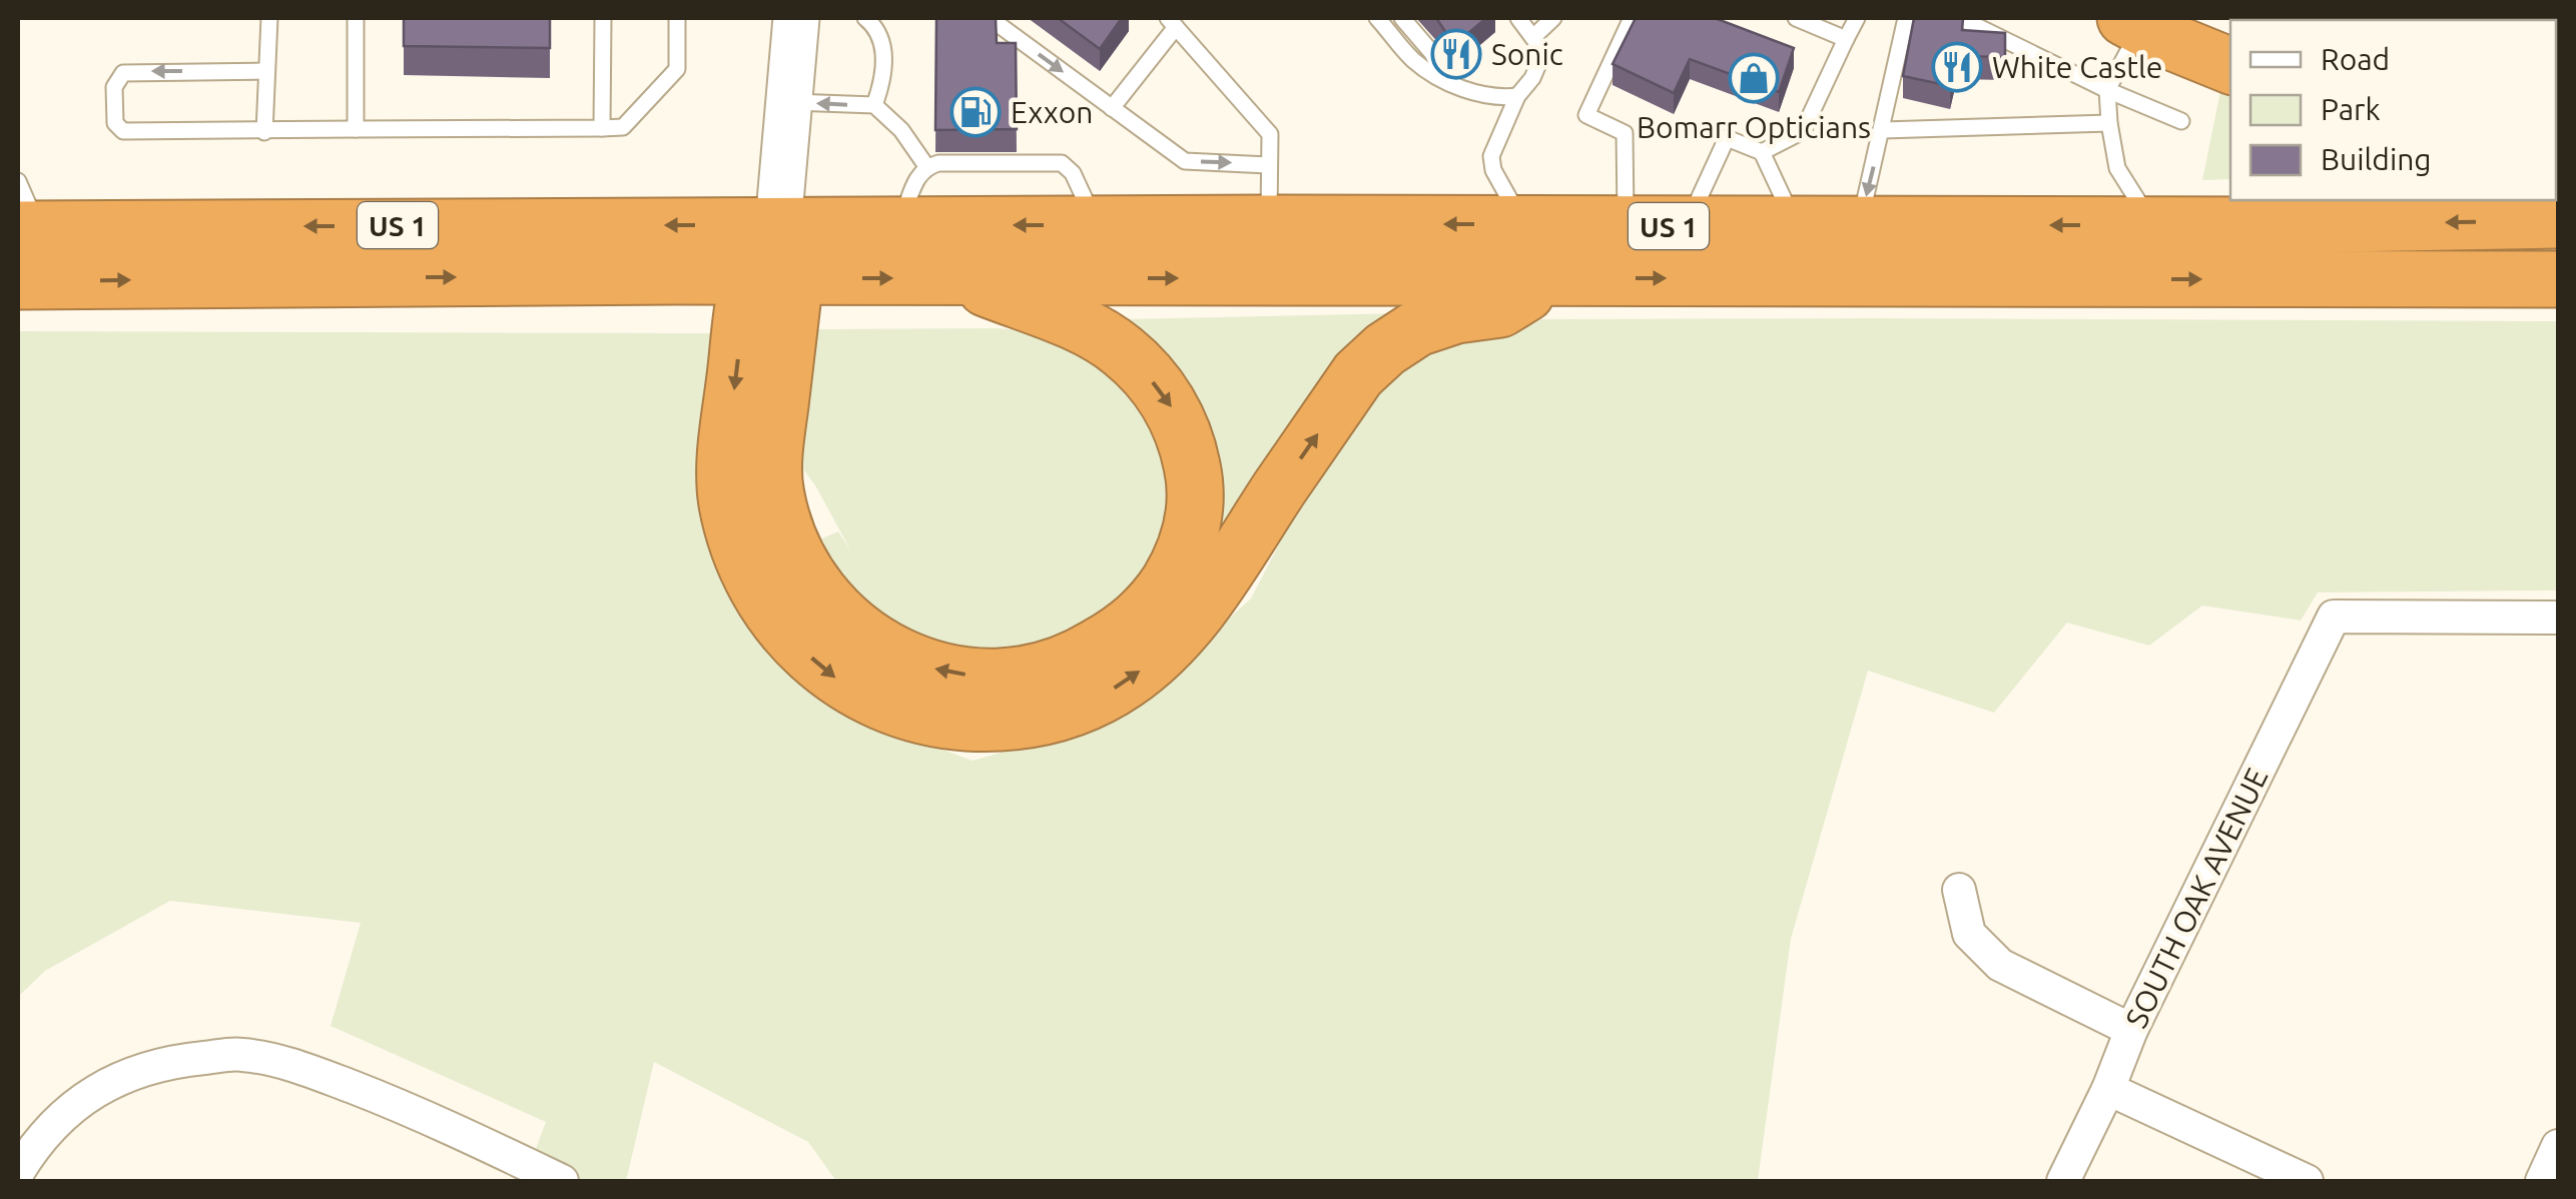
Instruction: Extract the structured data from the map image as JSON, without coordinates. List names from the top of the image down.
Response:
{
  "streets": {
    "highway": ["US 1"],
    "street": ["SOUTH OAK AVENUE"]
  },
  "places": {
    "restaurant": ["Sonic", "White Castle"],
    "shop": ["Bomarr Opticians"],
    "fuel station": ["Exxon"]
  },
  "legend": ["Road", "Park", "Building"]
}
